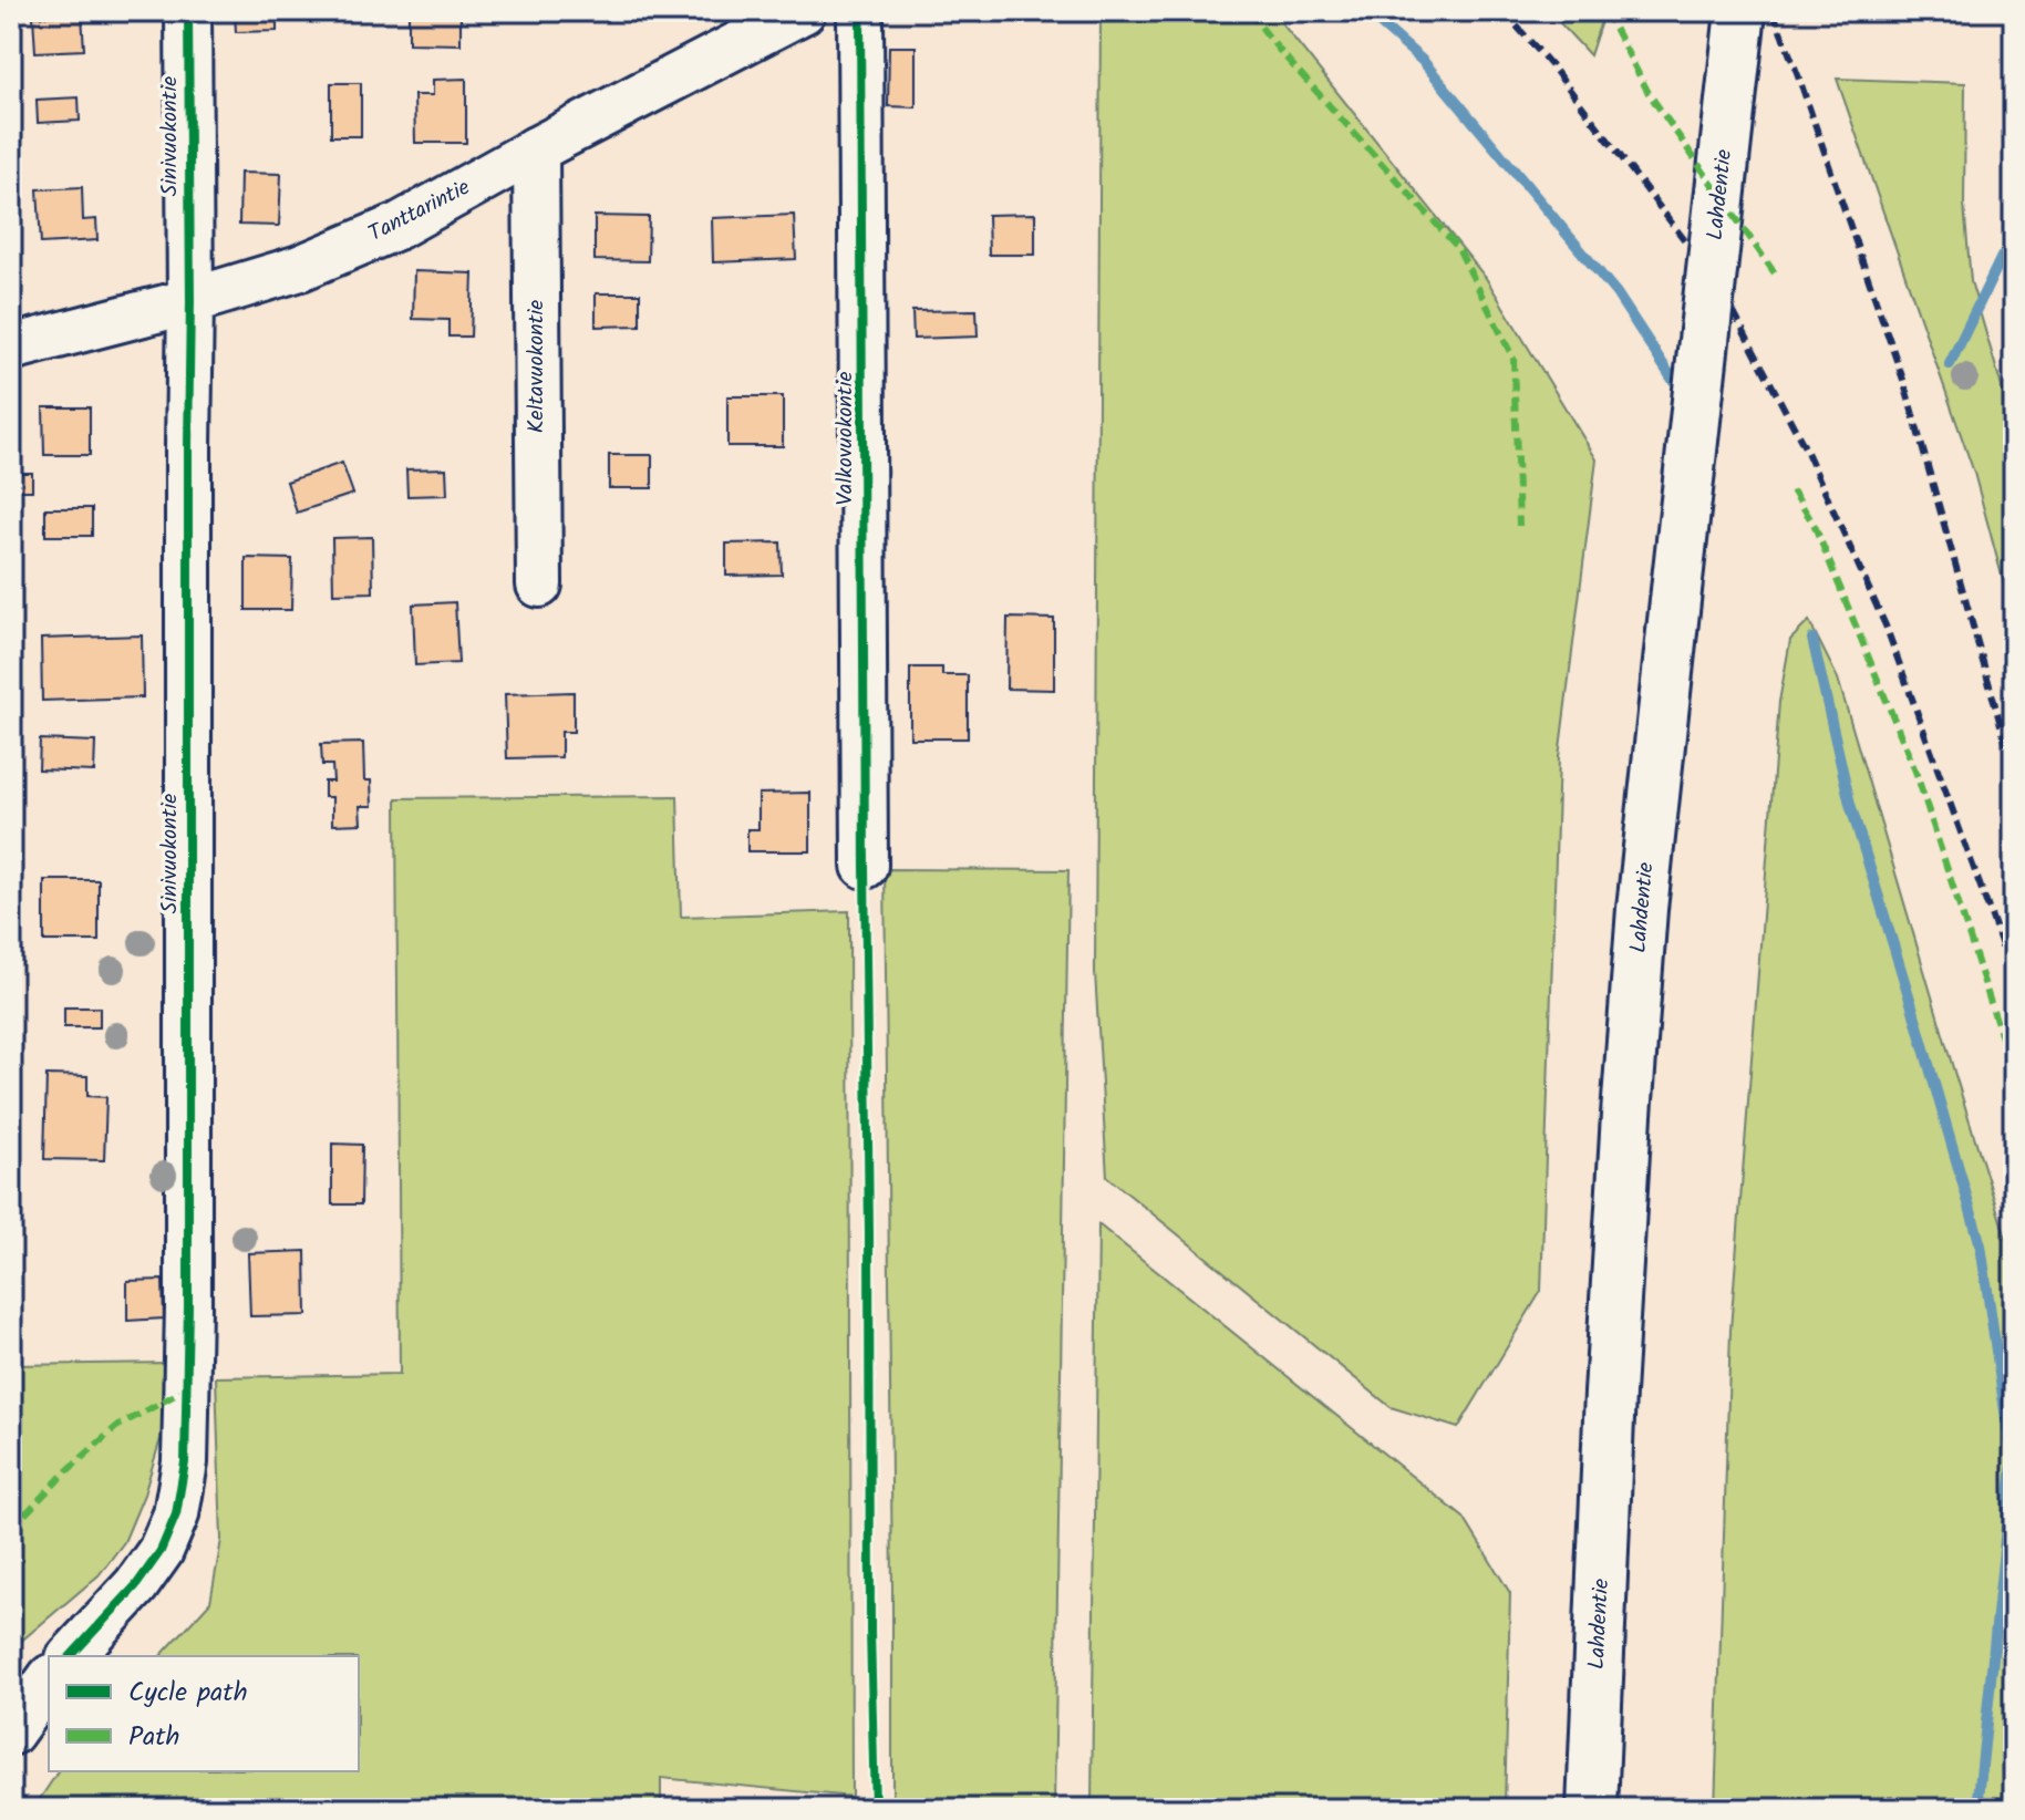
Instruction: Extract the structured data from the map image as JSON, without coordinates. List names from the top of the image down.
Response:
{
  "streets": {
    "highway": ["Lahdentie"],
    "street": [
      "Sinivuokontie",
      "Tanttarintie",
      "Keltavuokontie",
      "Valkovuokontie"
    ]
  },
  "crossings": [
    ["Sinivuokontie", "Tanttarintie"],
    ["Tanttarintie", "Keltavuokontie"]
  ],
  "legend": ["Cycle path", "Path"]
}
